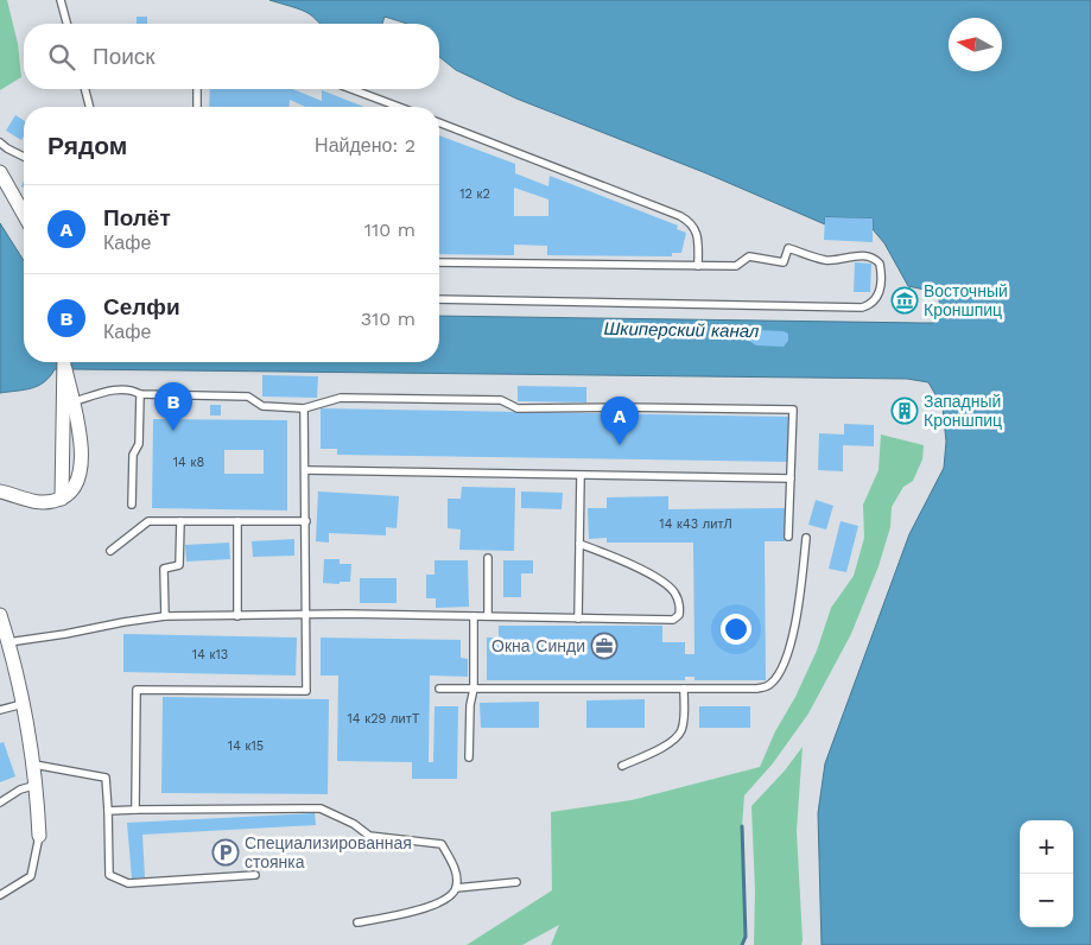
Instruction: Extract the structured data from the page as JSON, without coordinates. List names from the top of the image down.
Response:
{
  "water": ["Шкиперский канал"],
  "places": {
    "museum": ["Восточный Кроншпиц"],
    "building": ["Западный Кроншпиц"],
    "office": ["Окна Синди"],
    "parking": ["Специализированная стоянка"]
  },
  "house_numbers": [
    "12 к2",
    "14 к8",
    "14 к43 литЛ",
    "14 к13",
    "14 к29 литТ",
    "14 к15"
  ],
  "north": "left",
  "page": {
    "search": "Поиск",
    "heading": ["Рядом", "Найдено: 2"],
    "list": [
      {
        "mark": "A",
        "name": "Полёт",
        "note": "Кафе",
        "value": "110 m"
      },
      {
        "mark": "B",
        "name": "Селфи",
        "note": "Кафе",
        "value": "310 m"
      }
    ],
    "pins": ["B", "A"],
    "map_buttons": ["+", "−"]
  }
}
